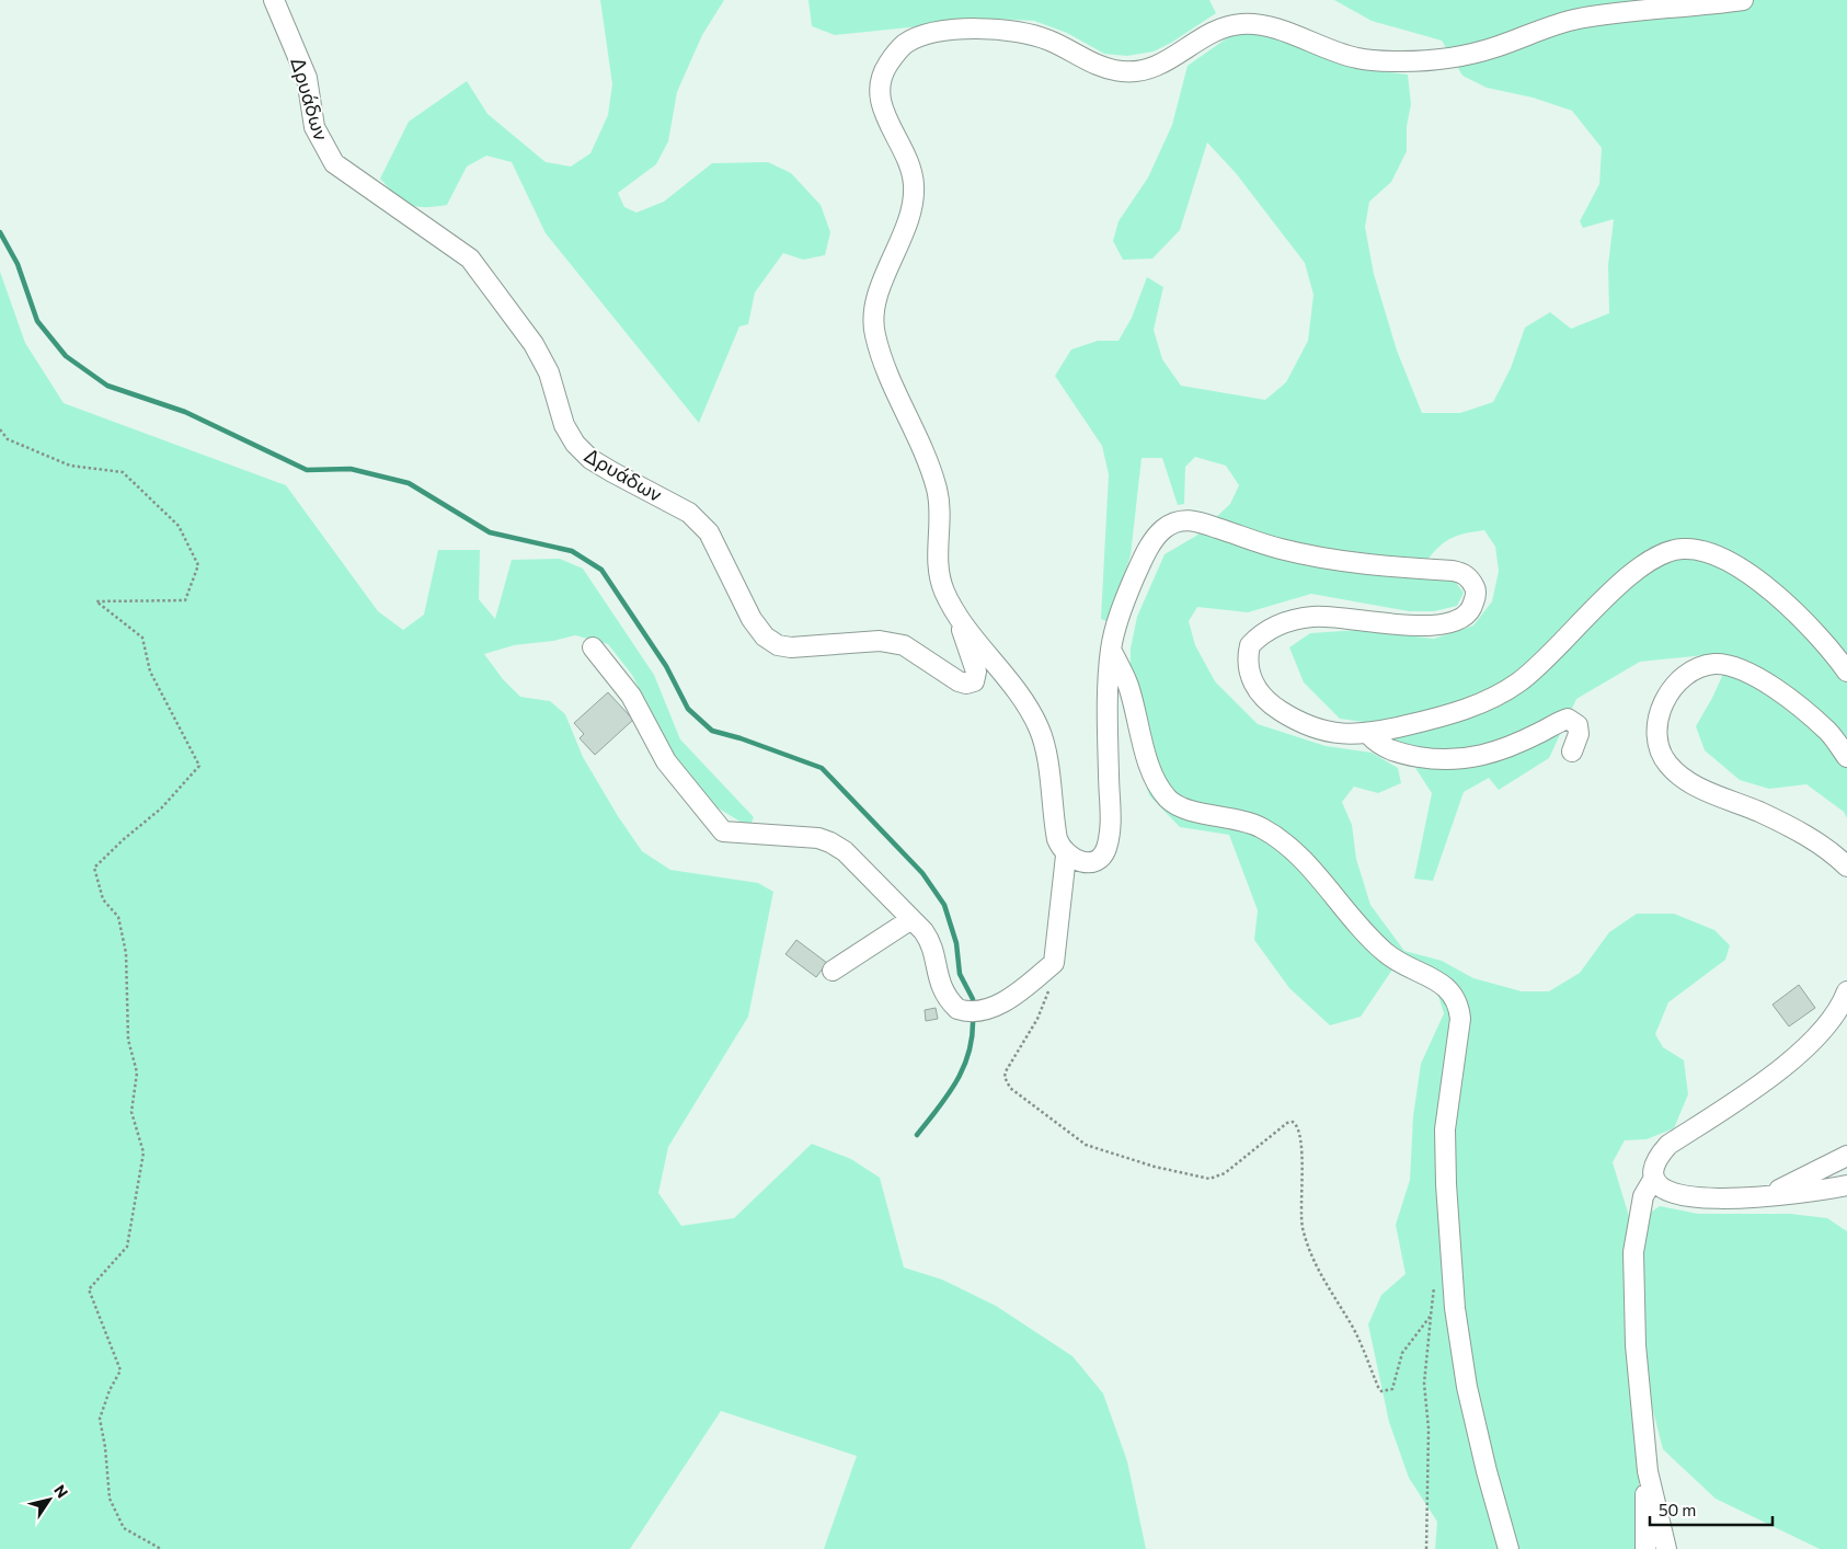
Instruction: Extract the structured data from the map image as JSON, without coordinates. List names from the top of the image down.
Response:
{
  "streets": {
    "street": ["Δρυάδων"]
  },
  "scale_bar": "50 m",
  "north": "top right"
}
